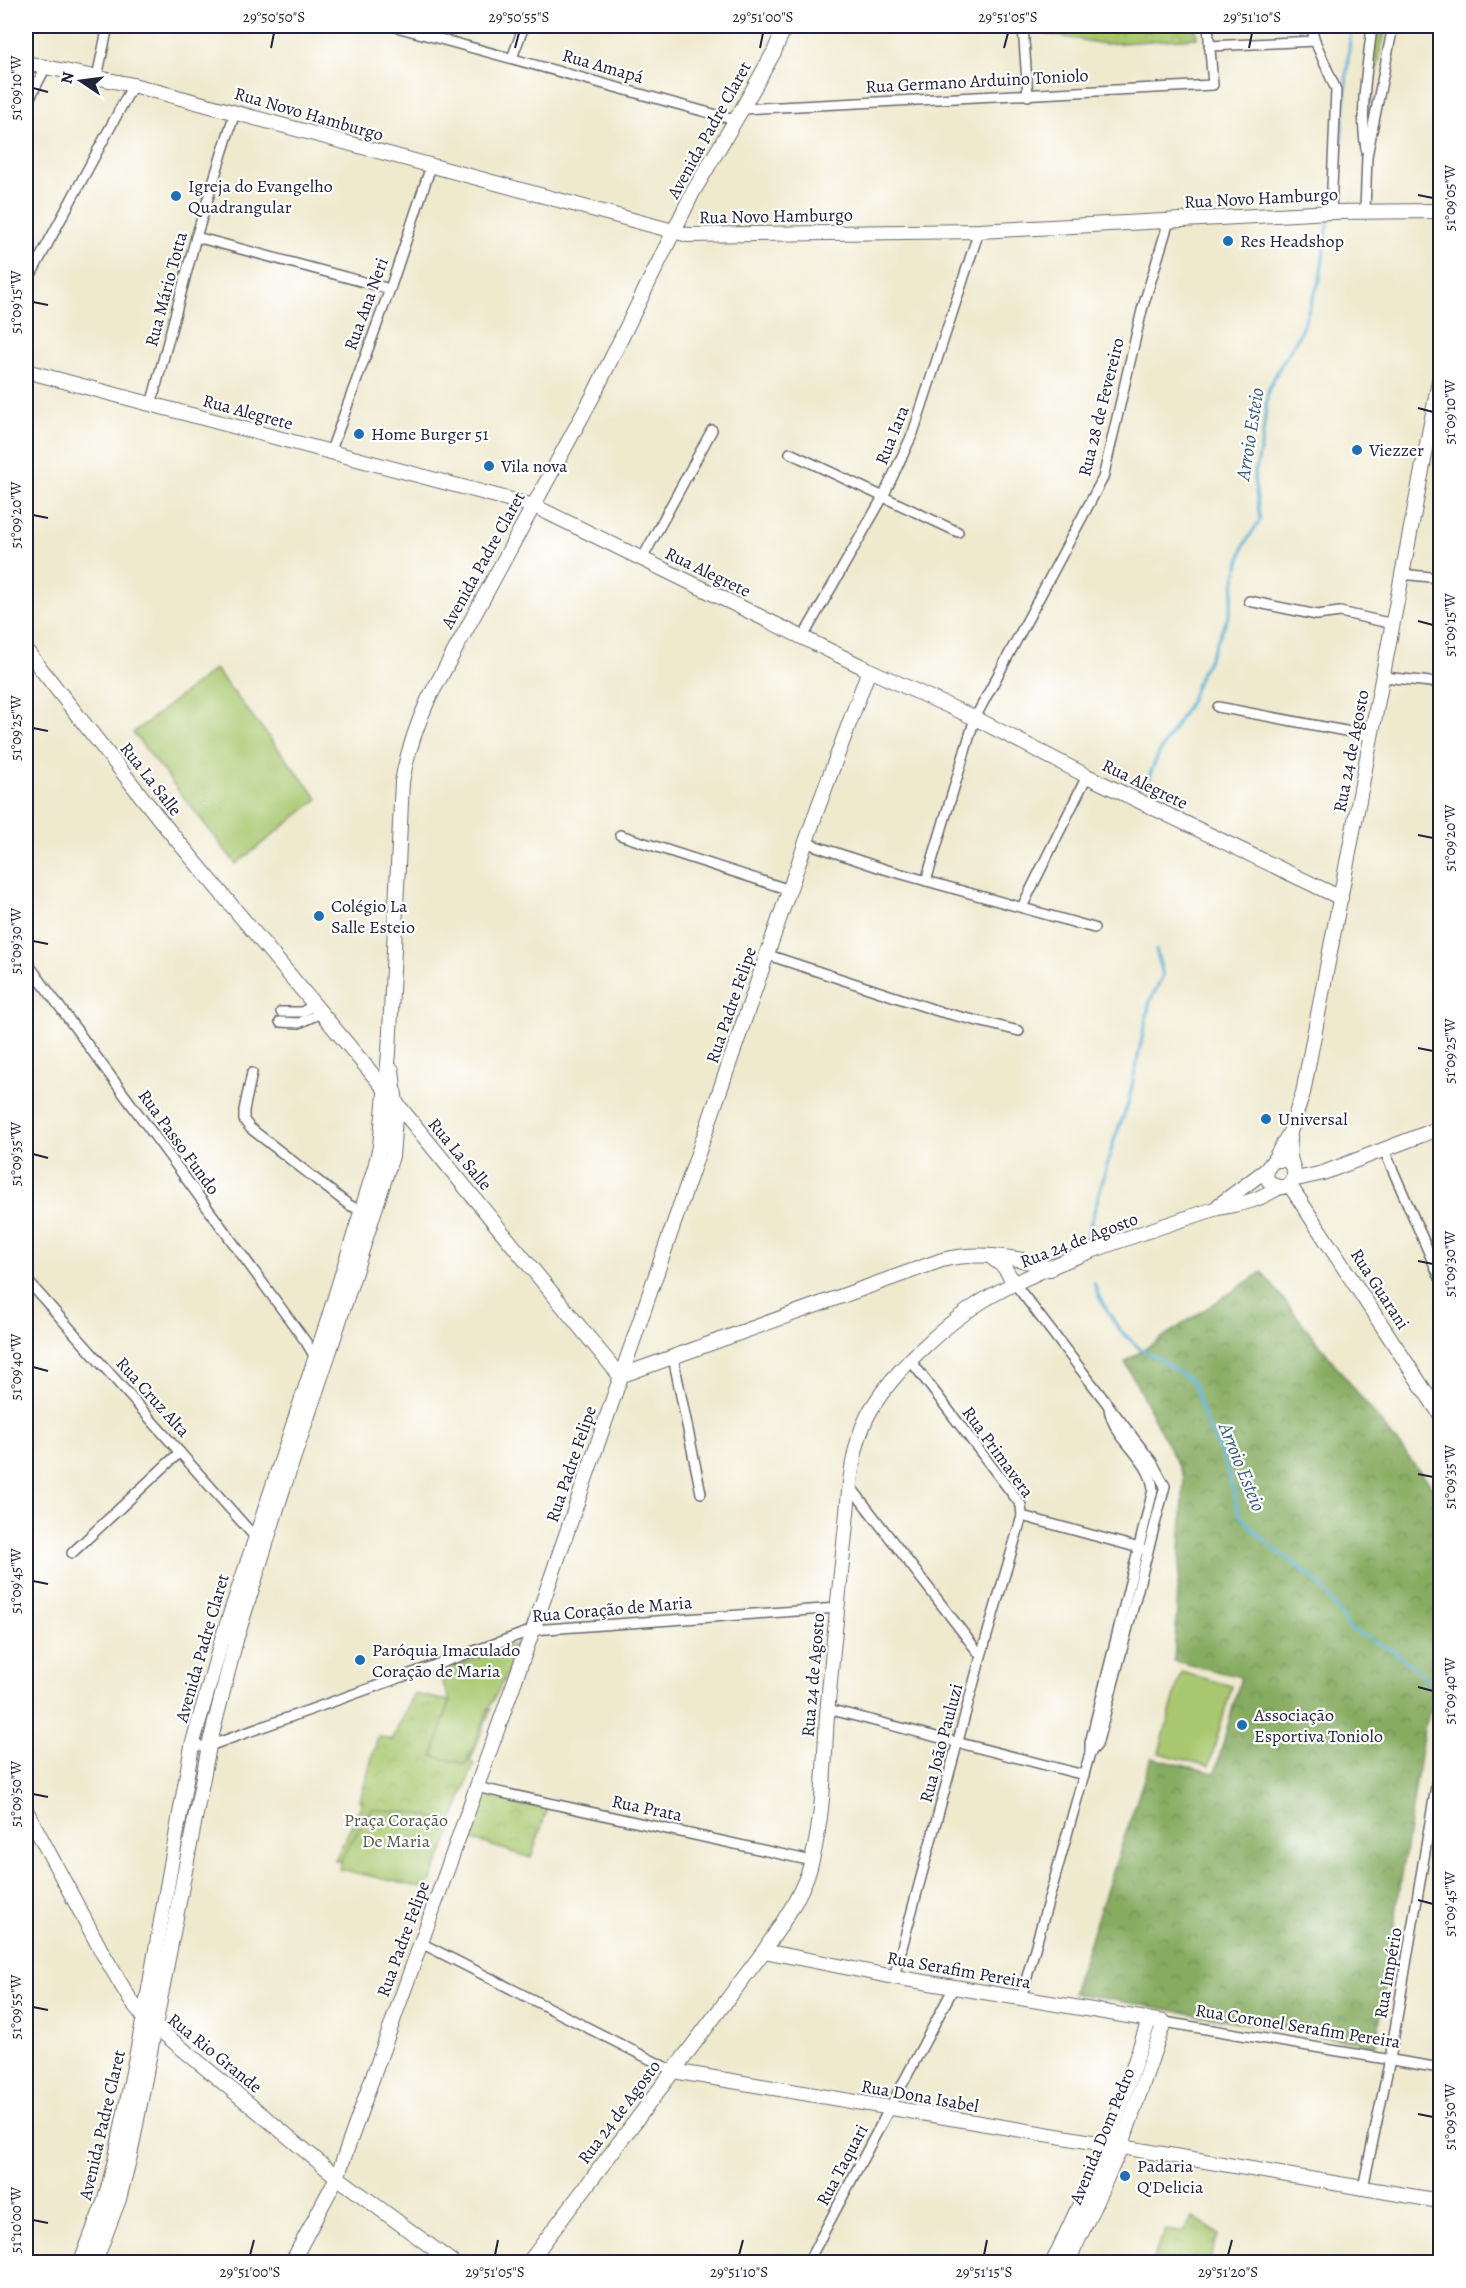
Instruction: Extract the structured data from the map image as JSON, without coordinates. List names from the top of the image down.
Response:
{
  "streets": {
    "street": [
      "Rua Amapá",
      "Rua Germano Arduino Toniolo",
      "Rua Novo Hamburgo",
      "Avenida Padre Claret",
      "Rua Mário Totta",
      "Rua Ana Neri",
      "Rua 28 de Fevereiro",
      "Rua Alegrete",
      "Rua Iara",
      "Rua 24 de Agosto",
      "Rua La Salle",
      "Rua Padre Felipe",
      "Rua Passo Fundo",
      "Rua Guarani",
      "Rua Cruz Alta",
      "Rua Primavera",
      "Rua Coração de Maria",
      "Rua João Pauluzi",
      "Rua Prata",
      "Rua Serafim Pereira",
      "Rua Império",
      "Rua Coronel Serafim Pereira",
      "Rua Rio Grande",
      "Rua Dona Isabel",
      "Avenida Dom Pedro",
      "Rua Taquari"
    ]
  },
  "crossings": [
    ["Rua Amapá", "Rua Germano Arduino Toniolo"],
    ["Rua Amapá", "Avenida Padre Claret"],
    ["Rua Germano Arduino Toniolo", "Avenida Padre Claret"],
    ["Rua Novo Hamburgo", "Avenida Padre Claret"],
    ["Rua Novo Hamburgo", "Rua Mário Totta"],
    ["Rua Novo Hamburgo", "Rua Ana Neri"],
    ["Rua Novo Hamburgo", "Rua 28 de Fevereiro"],
    ["Rua Novo Hamburgo", "Rua Iara"],
    ["Avenida Padre Claret", "Rua Alegrete"],
    ["Avenida Padre Claret", "Rua La Salle"],
    ["Avenida Padre Claret", "Rua Passo Fundo"],
    ["Avenida Padre Claret", "Rua Cruz Alta"],
    ["Avenida Padre Claret", "Rua Coração de Maria"],
    ["Avenida Padre Claret", "Rua Rio Grande"],
    ["Rua Mário Totta", "Rua Alegrete"],
    ["Rua Ana Neri", "Rua Alegrete"],
    ["Rua 28 de Fevereiro", "Rua Alegrete"],
    ["Rua Alegrete", "Rua Iara"],
    ["Rua Alegrete", "Rua 24 de Agosto"],
    ["Rua Alegrete", "Rua Padre Felipe"],
    ["Rua 24 de Agosto", "Rua Guarani"],
    ["Rua 24 de Agosto", "Rua Primavera"],
    ["Rua 24 de Agosto", "Rua Coração de Maria"],
    ["Rua 24 de Agosto", "Rua Prata"],
    ["Rua 24 de Agosto", "Rua Serafim Pereira"],
    ["Rua 24 de Agosto", "Rua Dona Isabel"],
    ["Rua La Salle", "Rua Padre Felipe"],
    ["Rua Padre Felipe", "Rua Coração de Maria"],
    ["Rua Padre Felipe", "Rua Prata"],
    ["Rua Padre Felipe", "Rua Rio Grande"],
    ["Rua Padre Felipe", "Rua Dona Isabel"],
    ["Rua Primavera", "Rua João Pauluzi"],
    ["Rua João Pauluzi", "Rua Serafim Pereira"],
    ["Rua Serafim Pereira", "Rua Coronel Serafim Pereira"],
    ["Rua Serafim Pereira", "Avenida Dom Pedro"],
    ["Rua Serafim Pereira", "Rua Taquari"],
    ["Rua Império", "Rua Coronel Serafim Pereira"],
    ["Rua Império", "Rua Dona Isabel"],
    ["Rua Coronel Serafim Pereira", "Avenida Dom Pedro"],
    ["Rua Dona Isabel", "Avenida Dom Pedro"],
    ["Rua Dona Isabel", "Rua Taquari"]
  ],
  "water": ["Arroio Esteio"],
  "parks": ["Praça Coração De Maria"],
  "places": [
    "Igreja do Evangelho Quadrangular",
    "Res Headshop",
    "Home Burger 51",
    "Viezzer",
    "Vila nova",
    "Colégio La Salle Esteio",
    "Universal",
    "Paróquia Imaculado Coração de Maria",
    "Associação Esportiva Toniolo",
    "Padaria Q'Delicia"
  ],
  "north": "left",
  "coordinates": [
    "29°50'50\"S",
    "29°50'55\"S",
    "29°51'00\"S",
    "29°51'05\"S",
    "29°51'10\"S",
    "51°09'10\"W",
    "51°09'05\"W",
    "51°09'15\"W",
    "51°09'20\"W",
    "51°09'25\"W",
    "51°09'30\"W",
    "51°09'35\"W",
    "51°09'40\"W",
    "51°09'45\"W",
    "51°09'50\"W",
    "51°09'55\"W",
    "51°10'00\"W",
    "29°51'15\"S",
    "29°51'20\"S"
  ]
}
